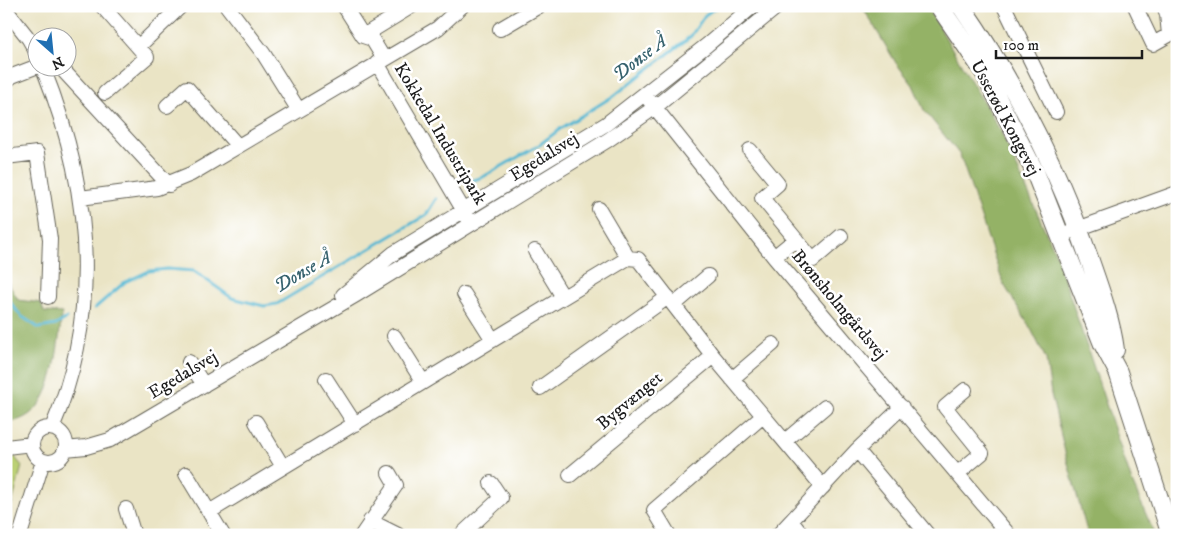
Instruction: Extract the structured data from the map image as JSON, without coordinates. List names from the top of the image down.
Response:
{
  "streets": {
    "main road": ["Usserød Kongevej"],
    "street": [
      "Kokkedal Industripark",
      "Egedalsvej",
      "Brønsholmgårdsvej",
      "Bygvænget"
    ]
  },
  "crossings": [
    ["Kokkedal Industripark", "Egedalsvej"],
    ["Egedalsvej", "Brønsholmgårdsvej"]
  ],
  "water": ["Donse Å"],
  "scale_bar": "100 m",
  "north": "bottom right"
}
